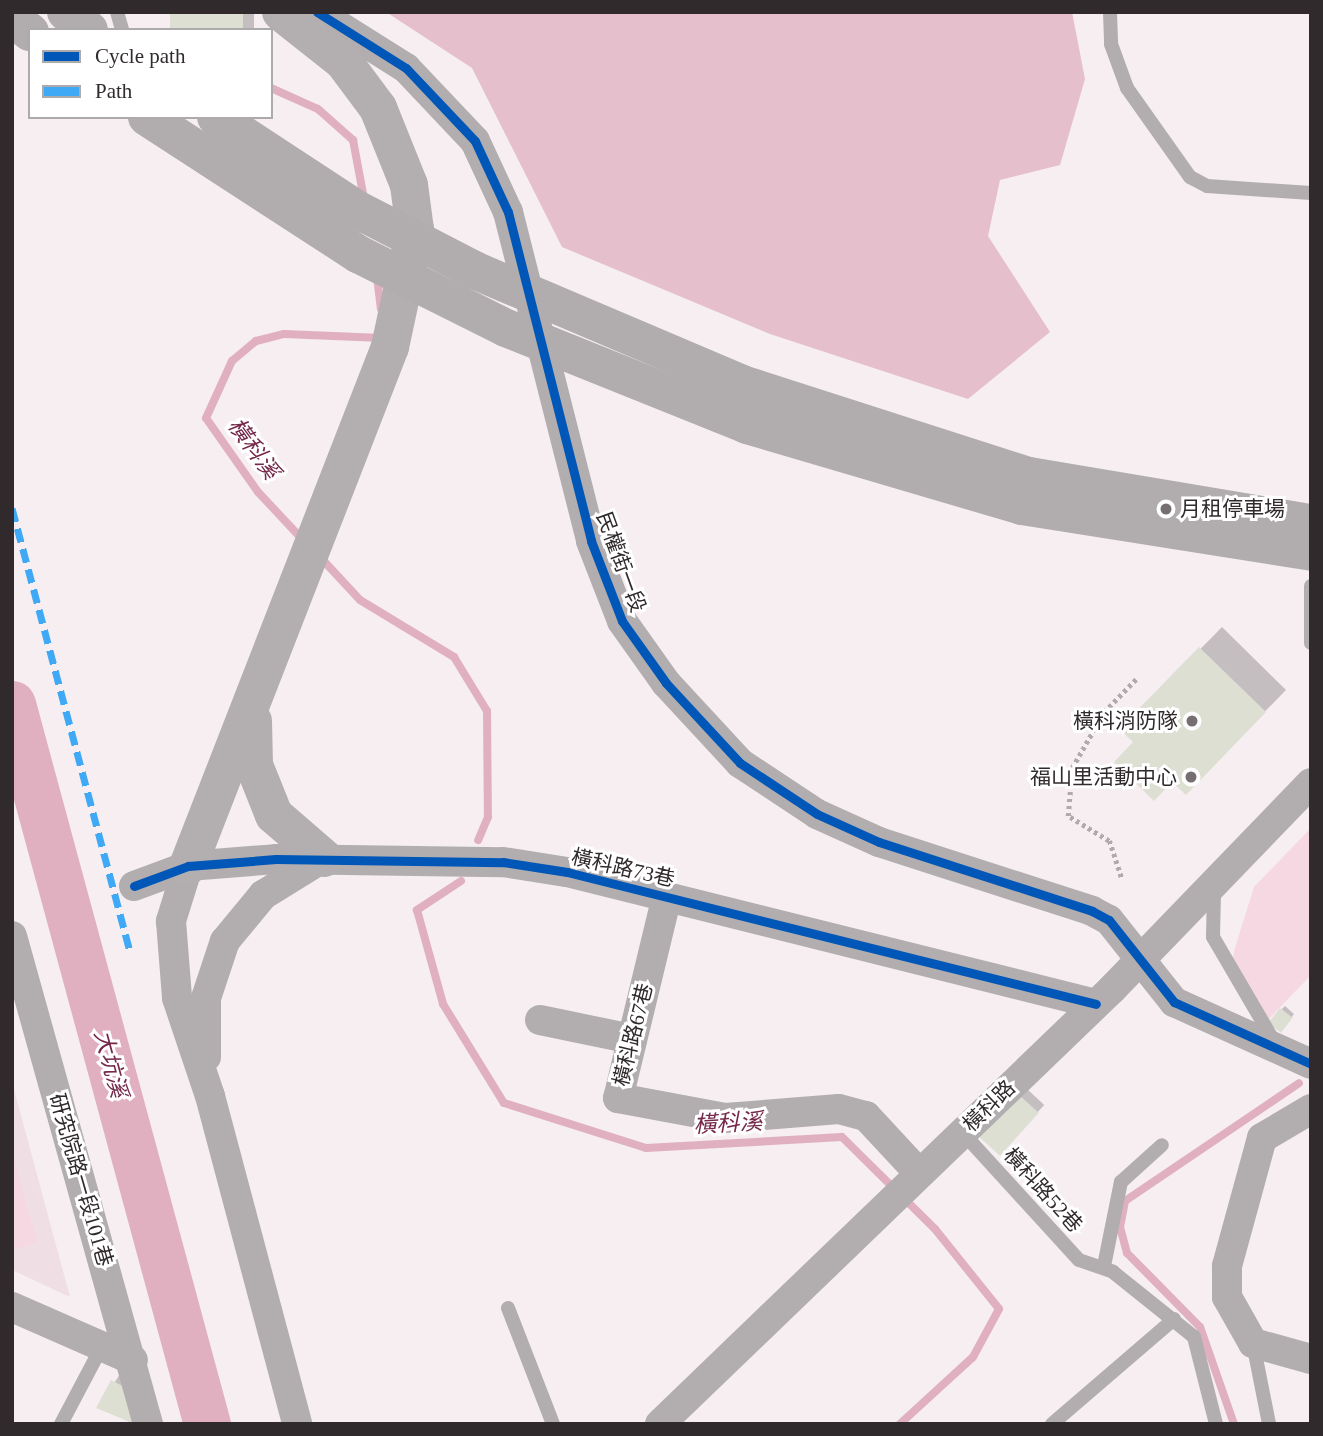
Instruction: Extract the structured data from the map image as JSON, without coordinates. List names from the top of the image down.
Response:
{
  "streets": {
    "street": [
      "民權街一段",
      "橫科路73巷",
      "橫科路67巷",
      "橫科路",
      "研究院路一段101巷"
    ],
    "lane": ["橫科路52巷"]
  },
  "crossings": [
    ["民權街一段", "橫科路"],
    ["橫科路73巷", "橫科路67巷"],
    ["橫科路73巷", "橫科路"],
    ["橫科路67巷", "橫科路"],
    ["橫科路", "橫科路52巷"]
  ],
  "water": ["橫科溪", "大坑溪"],
  "places": ["月租停車場", "橫科消防隊", "福山里活動中心"],
  "legend": ["Cycle path", "Path"]
}
